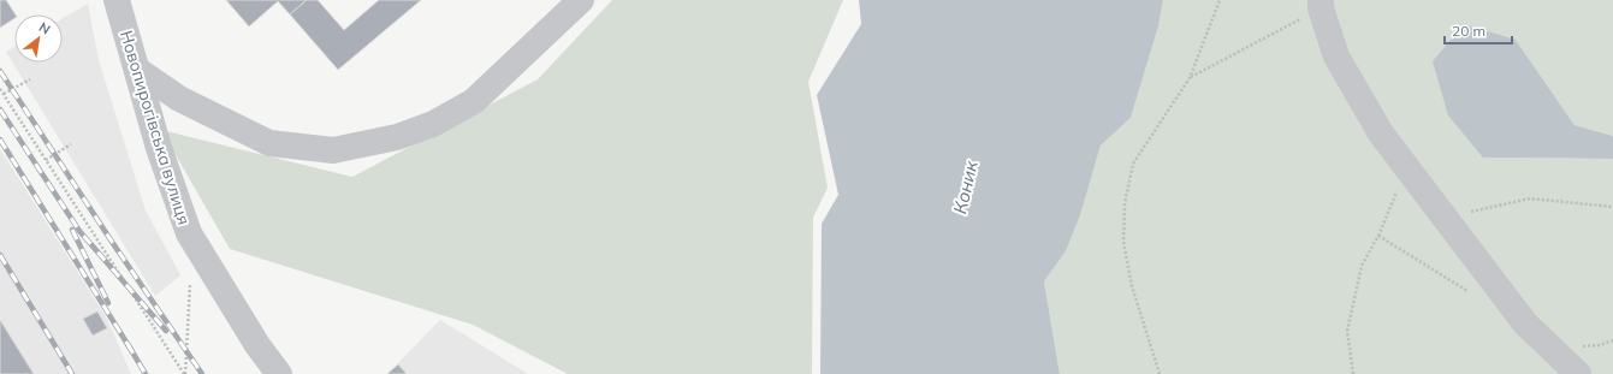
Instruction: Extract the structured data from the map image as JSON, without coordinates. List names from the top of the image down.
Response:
{
  "streets": {
    "street": ["Новопирогівська вулиця"]
  },
  "water": ["Коник"],
  "scale_bar": "20 m",
  "north": "top right"
}
